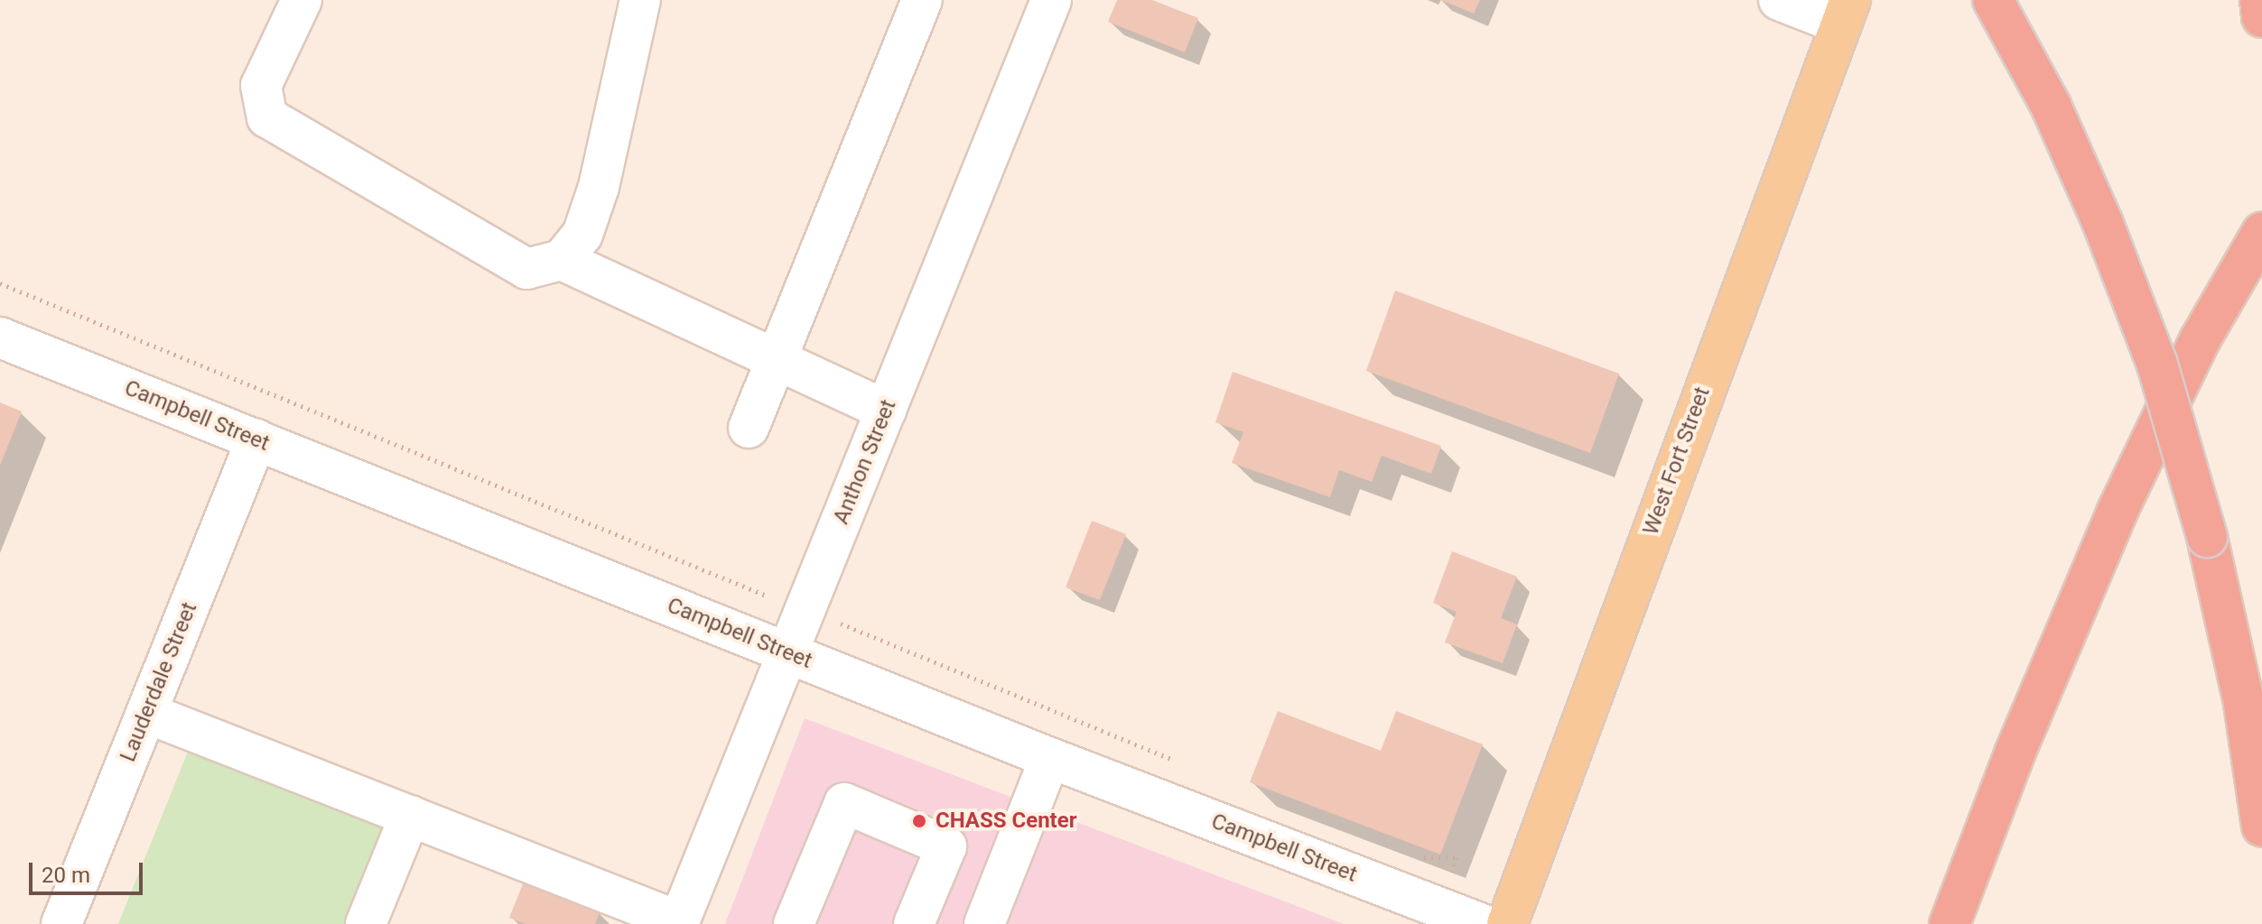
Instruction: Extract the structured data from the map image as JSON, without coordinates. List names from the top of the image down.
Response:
{
  "streets": {
    "main road": ["West Fort Street"],
    "street": ["Campbell Street", "Anthon Street", "Lauderdale Street"]
  },
  "crossings": [
    ["Campbell Street", "Anthon Street"],
    ["Campbell Street", "Lauderdale Street"]
  ],
  "places": ["CHASS Center"],
  "scale_bar": "20 m"
}
